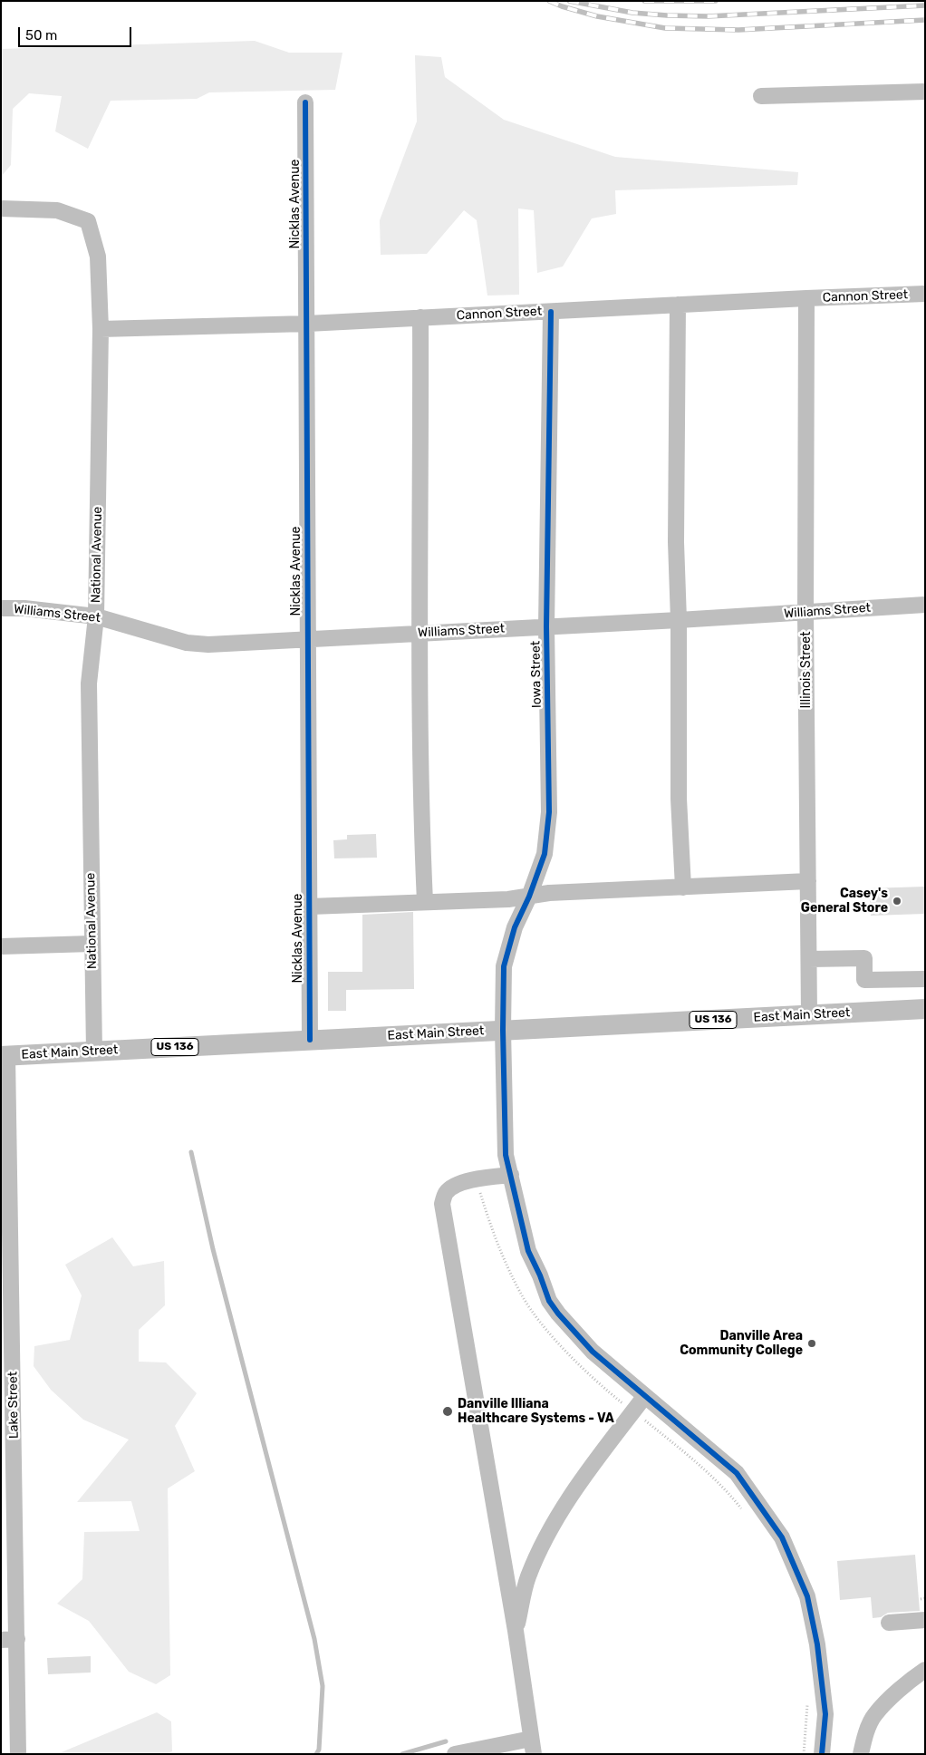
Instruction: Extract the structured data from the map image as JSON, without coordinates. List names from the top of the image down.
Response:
{
  "streets": {
    "main road": ["East Main Street", "US 136"],
    "street": [
      "Nicklas Avenue",
      "Cannon Street",
      "National Avenue",
      "Williams Street",
      "Illinois Street",
      "Iowa Street",
      "Lake Street"
    ]
  },
  "crossings": [
    ["Nicklas Avenue", "Cannon Street"],
    ["Nicklas Avenue", "Williams Street"],
    ["Nicklas Avenue", "East Main Street"],
    ["Cannon Street", "National Avenue"],
    ["Cannon Street", "Illinois Street"],
    ["Cannon Street", "Iowa Street"],
    ["National Avenue", "Williams Street"],
    ["National Avenue", "East Main Street"],
    ["Williams Street", "Illinois Street"],
    ["Williams Street", "Iowa Street"],
    ["Illinois Street", "East Main Street"],
    ["Iowa Street", "East Main Street"],
    ["East Main Street", "Lake Street"]
  ],
  "places": ["Casey's General Store", "Danville Area Community College", "Danville Illiana Healthcare Systems - VA"],
  "scale_bar": "50 m"
}
